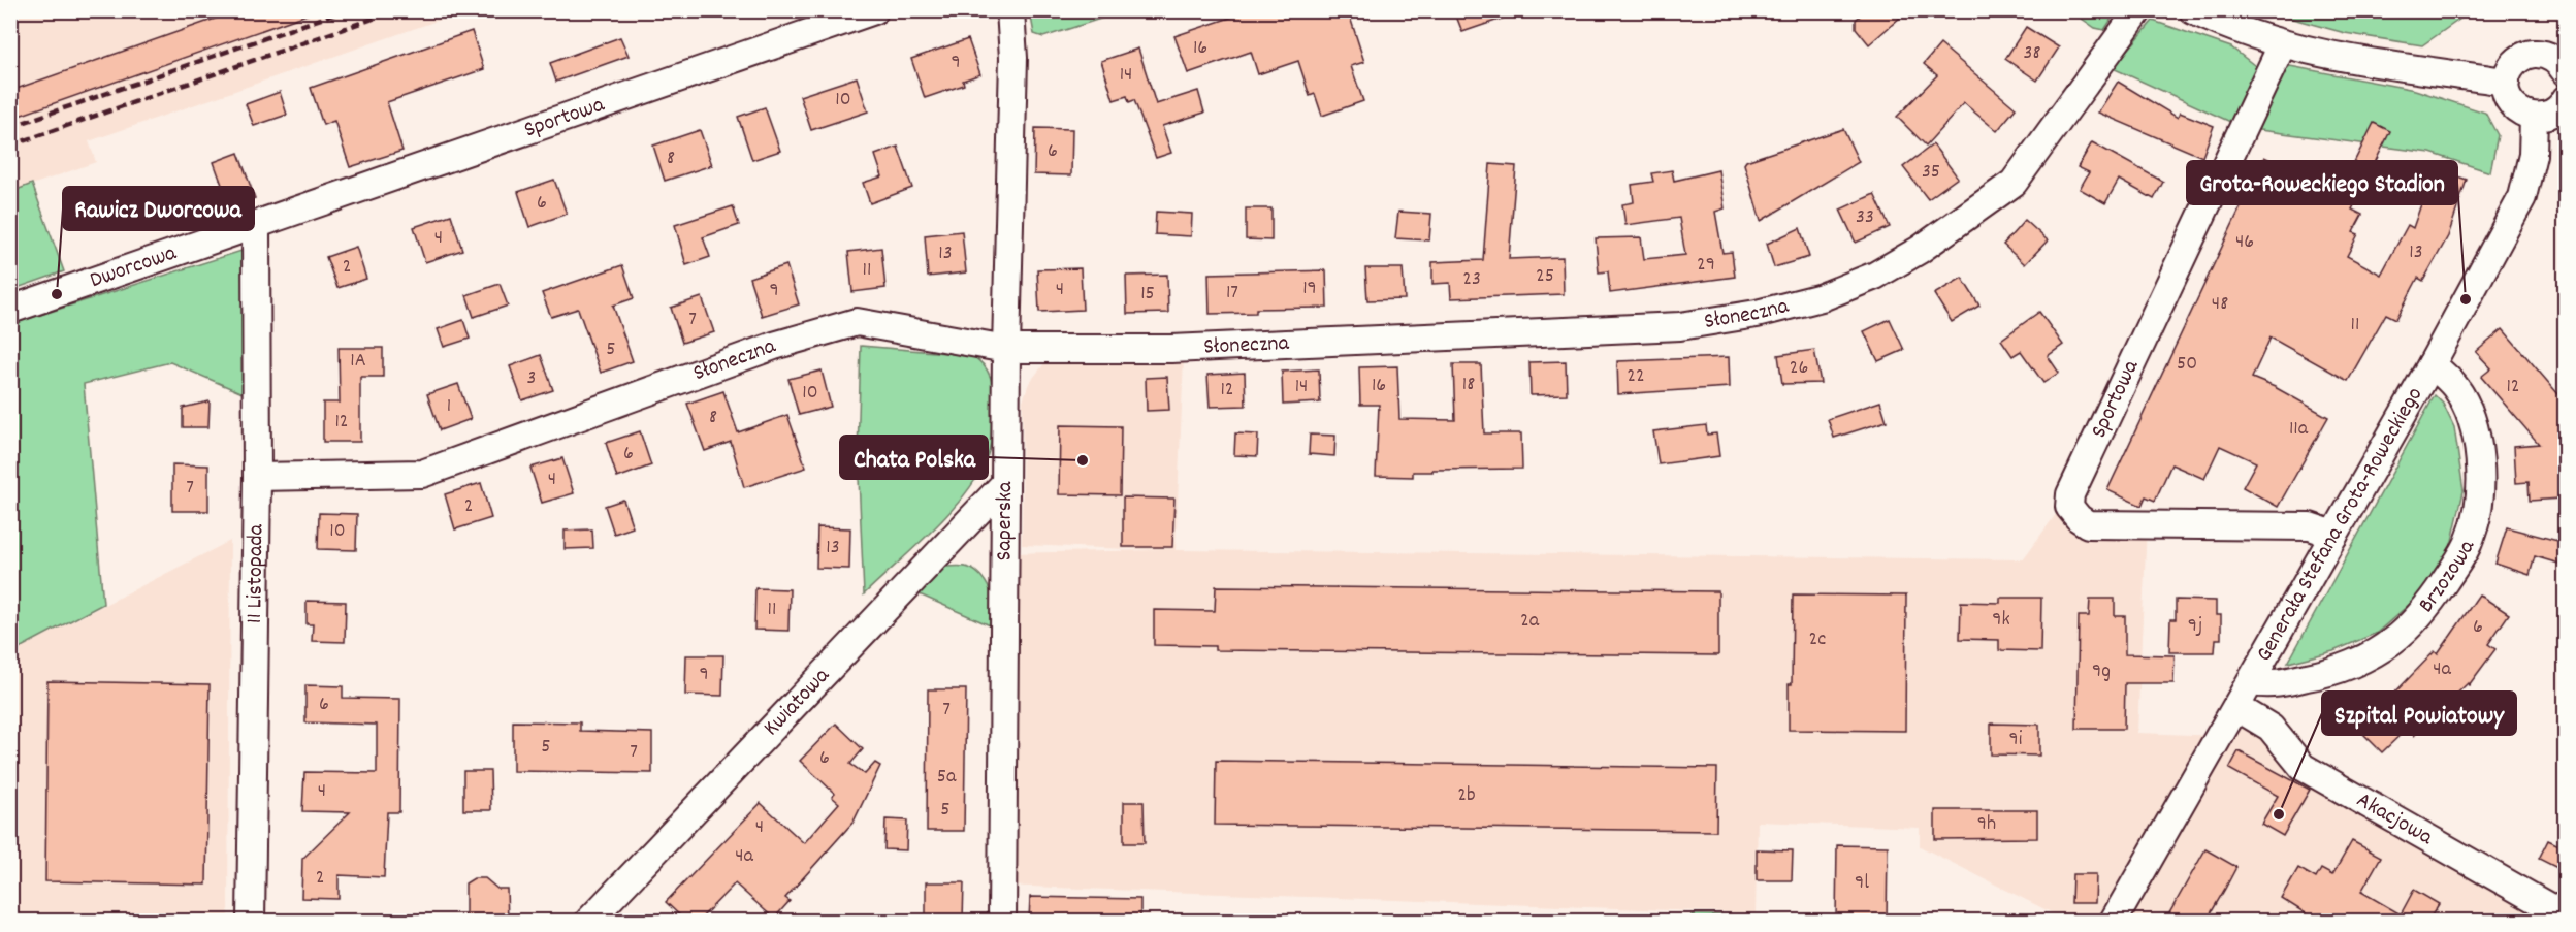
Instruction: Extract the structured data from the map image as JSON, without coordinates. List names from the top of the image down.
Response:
{
  "streets": {
    "street": [
      "Sportowa",
      "Dworcowa",
      "Słoneczna",
      "Saperska",
      "Generała Stefana Grota-Roweckiego",
      "11 Listopada",
      "Brzozowa",
      "Kwiatowa",
      "Akacjowa"
    ]
  },
  "crossings": [
    ["Sportowa", "Dworcowa"],
    ["Sportowa", "Generała Stefana Grota-Roweckiego"],
    ["Sportowa", "11 Listopada"],
    ["Dworcowa", "11 Listopada"],
    ["Słoneczna", "Saperska"],
    ["Słoneczna", "11 Listopada"],
    ["Saperska", "Kwiatowa"],
    ["Generała Stefana Grota-Roweckiego", "Brzozowa"],
    ["Generała Stefana Grota-Roweckiego", "Akacjowa"]
  ],
  "places": [
    "Rawicz Dworcowa",
    "Grota-Roweckiego Stadion",
    "Chata Polska",
    "Szpital Powiatowy"
  ],
  "house_numbers": [
    "16",
    "38",
    "9",
    "14",
    "10",
    "6",
    "8",
    "35",
    "6",
    "33",
    "4",
    "46",
    "13",
    "13",
    "29",
    "2",
    "11",
    "25",
    "23",
    "19",
    "4",
    "9",
    "17",
    "15",
    "48",
    "7",
    "11",
    "5",
    "1A",
    "50",
    "26",
    "22",
    "3",
    "18",
    "16",
    "14",
    "12",
    "12",
    "10",
    "1",
    "8",
    "12",
    "11a",
    "6",
    "4",
    "7",
    "2",
    "10",
    "13",
    "11",
    "9k",
    "2a",
    "9j",
    "6",
    "2c",
    "4a",
    "9g",
    "9",
    "6",
    "7",
    "9i",
    "5",
    "7",
    "6",
    "5a",
    "4",
    "2b",
    "5",
    "9h",
    "4",
    "4a",
    "2",
    "9l"
  ]
}
